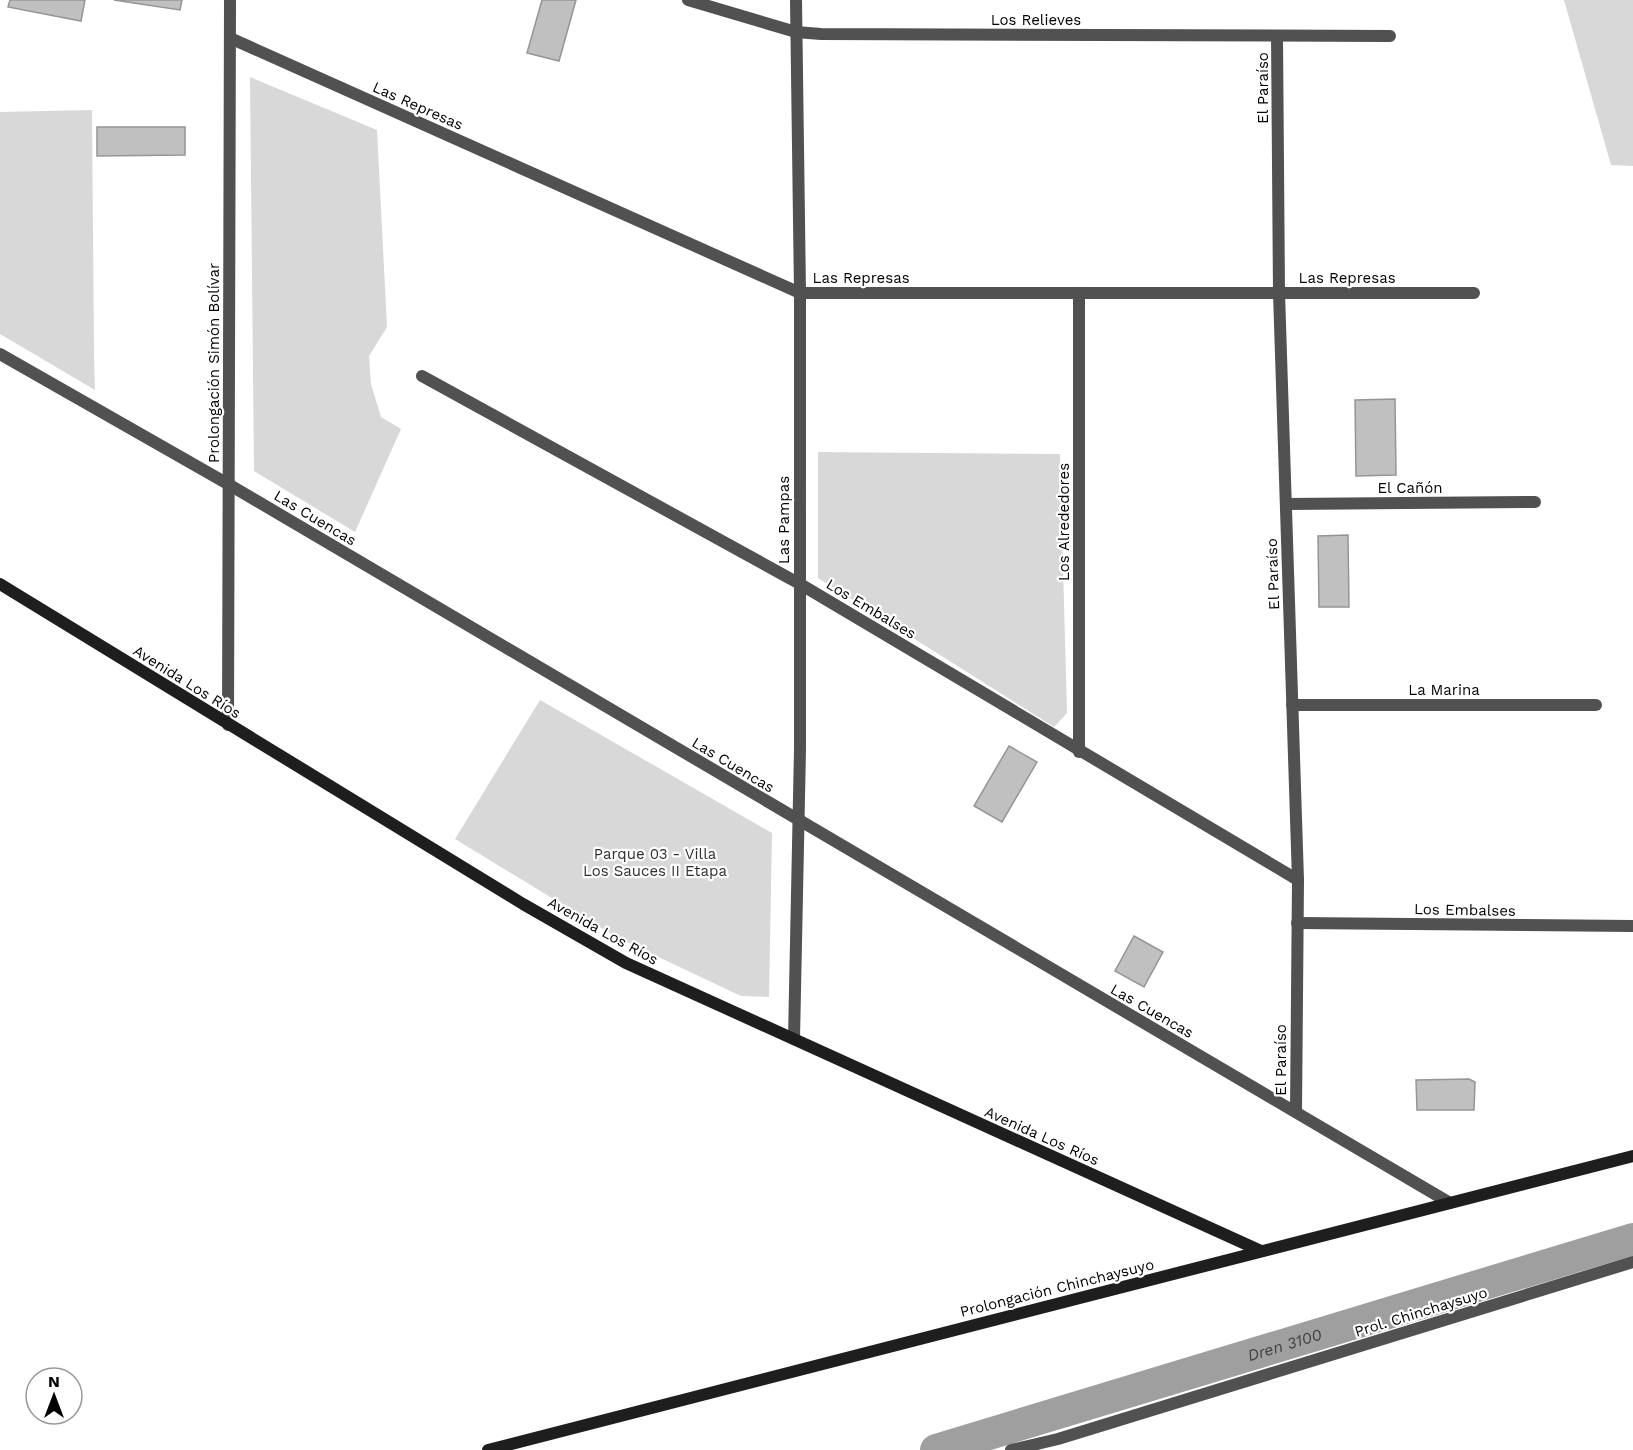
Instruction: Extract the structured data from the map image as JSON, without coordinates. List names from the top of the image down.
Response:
{
  "streets": {
    "street": [
      "Los Relieves",
      "El Paraíso",
      "Las Represas",
      "Prolongación Simón Bolívar",
      "El Cañón",
      "Las Cuencas",
      "Las Pampas",
      "Los Alrededores",
      "Los Embalses",
      "Avenida Los Ríos",
      "La Marina",
      "Prolongación Chinchaysuyo",
      "Prol. Chinchaysuyo"
    ]
  },
  "crossings": [
    ["Los Relieves", "El Paraíso"],
    ["Los Relieves", "Las Pampas"],
    ["El Paraíso", "Las Represas"],
    ["El Paraíso", "El Cañón"],
    ["El Paraíso", "Las Cuencas"],
    ["El Paraíso", "Los Embalses"],
    ["El Paraíso", "La Marina"],
    ["Las Represas", "Prolongación Simón Bolívar"],
    ["Las Represas", "Las Pampas"],
    ["Las Represas", "Los Alrededores"],
    ["Prolongación Simón Bolívar", "Las Cuencas"],
    ["Prolongación Simón Bolívar", "Avenida Los Ríos"],
    ["Las Cuencas", "Las Pampas"],
    ["Las Cuencas", "Prolongación Chinchaysuyo"],
    ["Las Pampas", "Los Embalses"],
    ["Las Pampas", "Avenida Los Ríos"],
    ["Los Alrededores", "Los Embalses"],
    ["Avenida Los Ríos", "Prolongación Chinchaysuyo"]
  ],
  "water": ["Dren 3100"],
  "parks": ["Parque 03 - Villa Los Sauces II Etapa"],
  "north": "top"
}
